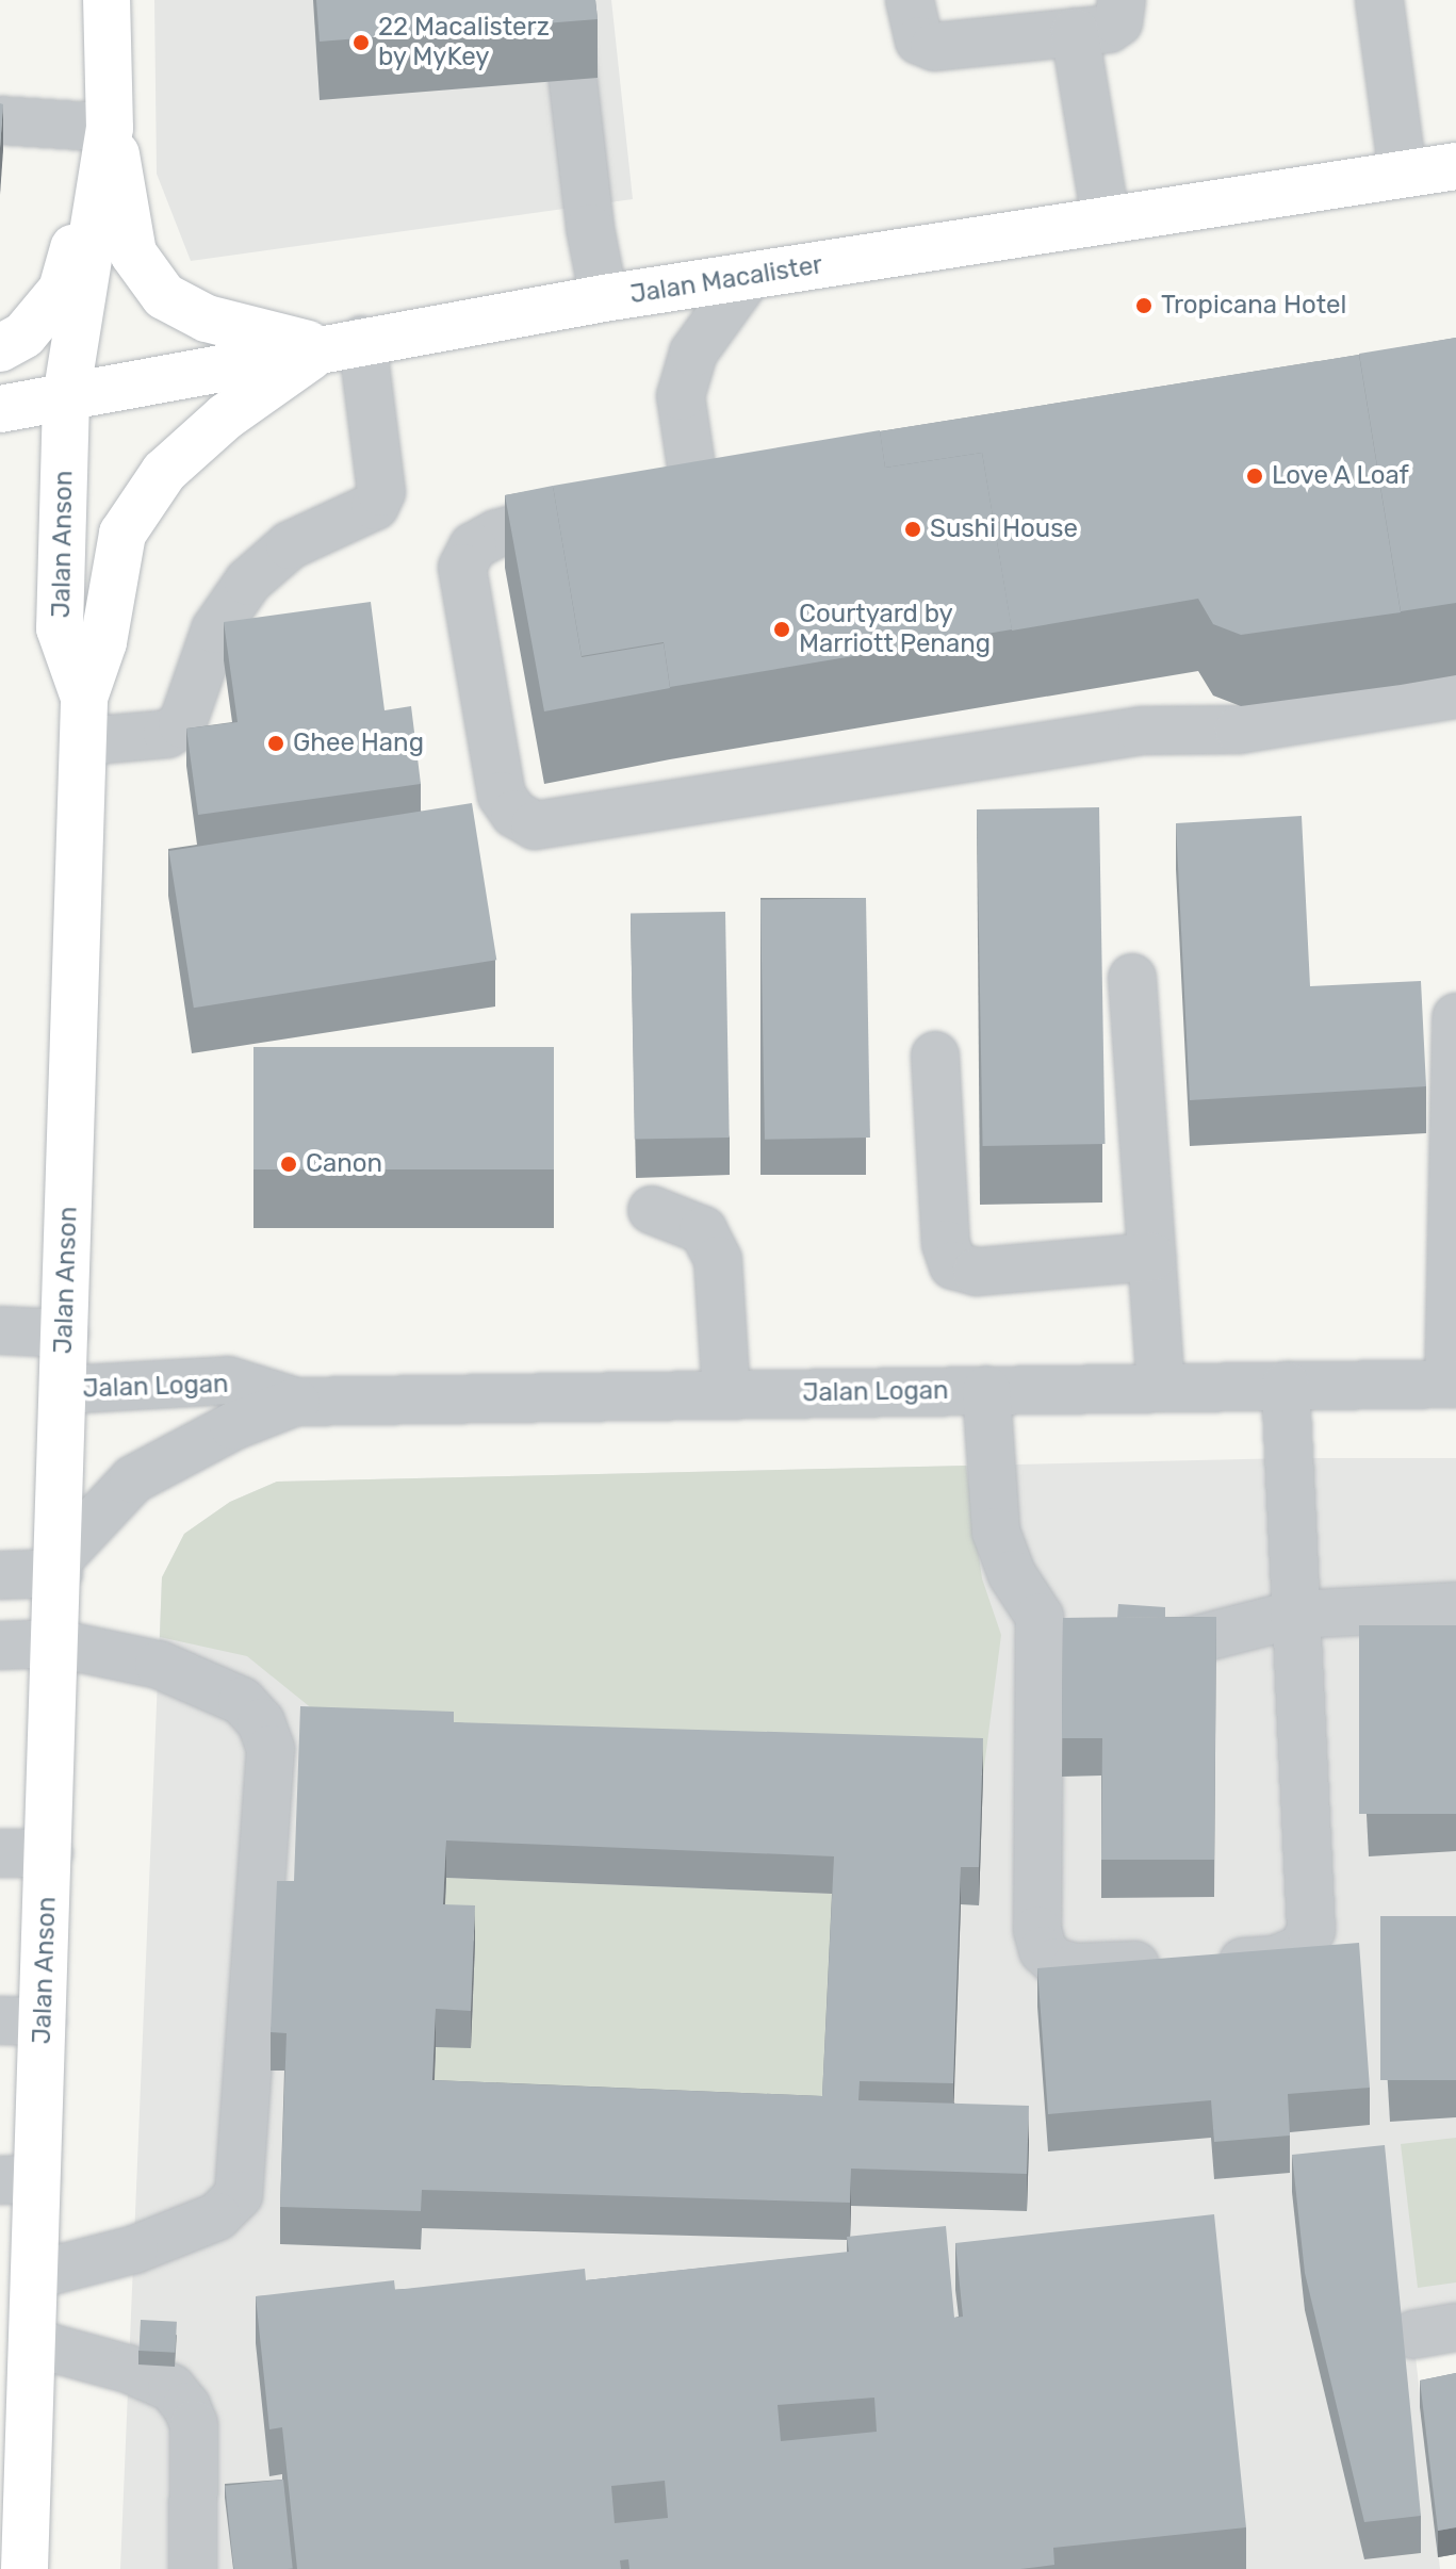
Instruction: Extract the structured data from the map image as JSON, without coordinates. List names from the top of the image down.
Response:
{
  "streets": {
    "main road": ["Jalan Macalister", "Jalan Anson"],
    "street": ["Jalan Logan"]
  },
  "crossings": [
    ["Jalan Macalister", "Jalan Anson"],
    ["Jalan Anson", "Jalan Logan"]
  ],
  "places": [
    "22 Macalisterz by MyKey",
    "Tropicana Hotel",
    "Love A Loaf",
    "Sushi House",
    "Courtyard by Marriott Penang",
    "Ghee Hang",
    "Canon"
  ]
}
